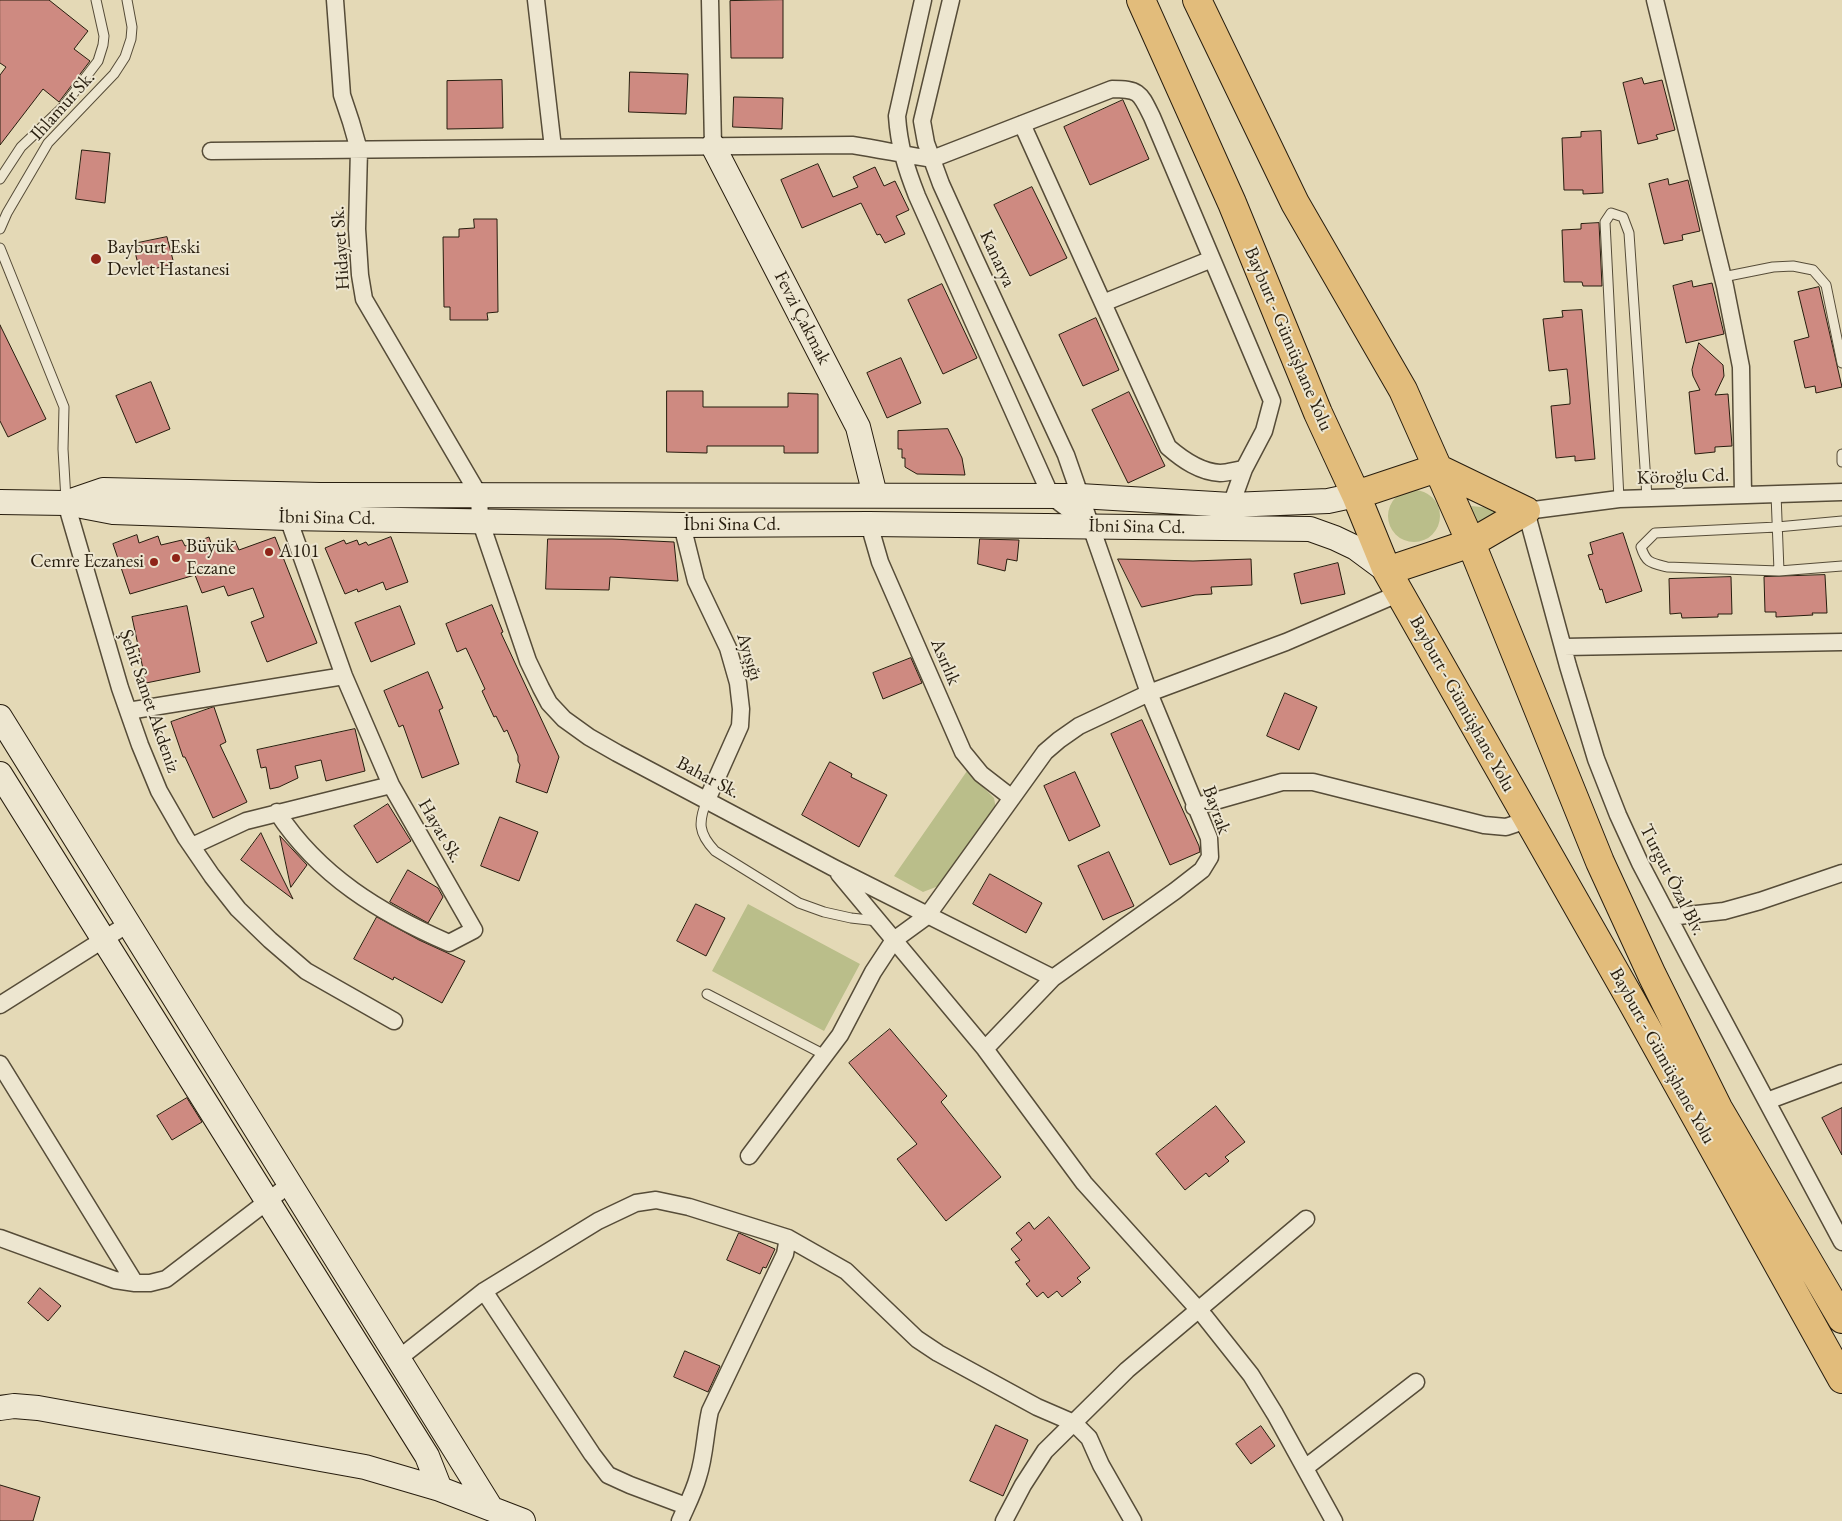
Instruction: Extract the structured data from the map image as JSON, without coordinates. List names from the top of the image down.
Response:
{
  "streets": {
    "highway": ["Bayburt - Gümüşhane Yolu"],
    "main road": ["Fevzi Çakmak", "İbni Sina Cd."],
    "street": [
      "Hidayet Sk.",
      "Kanarya",
      "Köroğlu Cd.",
      "Ayışığı",
      "Asırlık",
      "Şehit Samet Akdeniz",
      "Bahar Sk.",
      "Bayrak",
      "Hayat Sk.",
      "Turgut Özal Blv."
    ],
    "lane": ["Ihlamur Sk."]
  },
  "crossings": [
    ["Hidayet Sk.", "İbni Sina Cd."],
    ["Hidayet Sk.", "Bahar Sk."],
    ["Kanarya", "İbni Sina Cd."],
    ["Kanarya", "Bayrak"],
    ["Fevzi Çakmak", "İbni Sina Cd."],
    ["Bayburt - Gümüşhane Yolu", "İbni Sina Cd."],
    ["Köroğlu Cd.", "Turgut Özal Blv."],
    ["İbni Sina Cd.", "Ayışığı"],
    ["İbni Sina Cd.", "Asırlık"],
    ["İbni Sina Cd.", "Şehit Samet Akdeniz"],
    ["İbni Sina Cd.", "Bahar Sk."],
    ["İbni Sina Cd.", "Bayrak"],
    ["İbni Sina Cd.", "Hayat Sk."],
    ["Ayışığı", "Bahar Sk."],
    ["Bahar Sk.", "Bayrak"]
  ],
  "places": [
    "Bayburt Eski Devlet Hastanesi",
    "A101",
    "Büyük Eczane",
    "Cemre Eczanesi"
  ]
}
